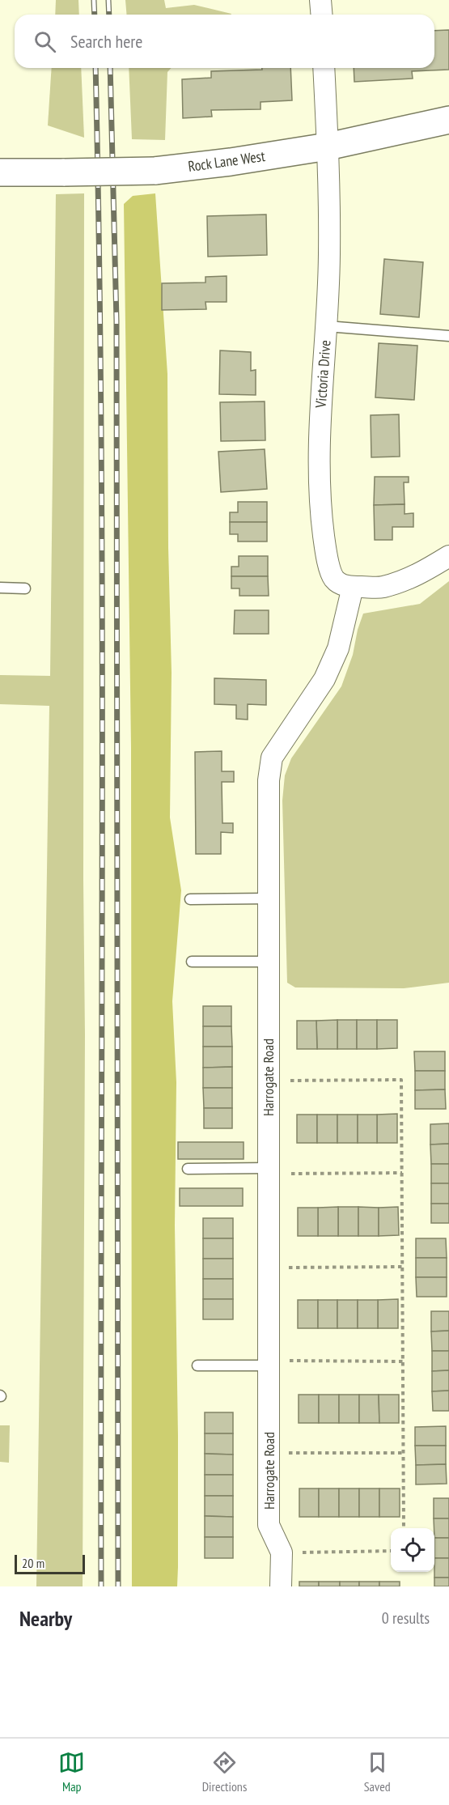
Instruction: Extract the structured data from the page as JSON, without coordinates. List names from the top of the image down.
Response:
{
  "streets": {
    "street": ["Rock Lane West", "Victoria Drive", "Harrogate Road"]
  },
  "crossings": [
    ["Rock Lane West", "Victoria Drive"],
    ["Victoria Drive", "Harrogate Road"]
  ],
  "scale_bar": "20 m",
  "page": {
    "search": "Search here",
    "scale": "20 m",
    "heading": ["Nearby", "0 results"],
    "nav": ["Map", "Directions", "Saved"]
  }
}
